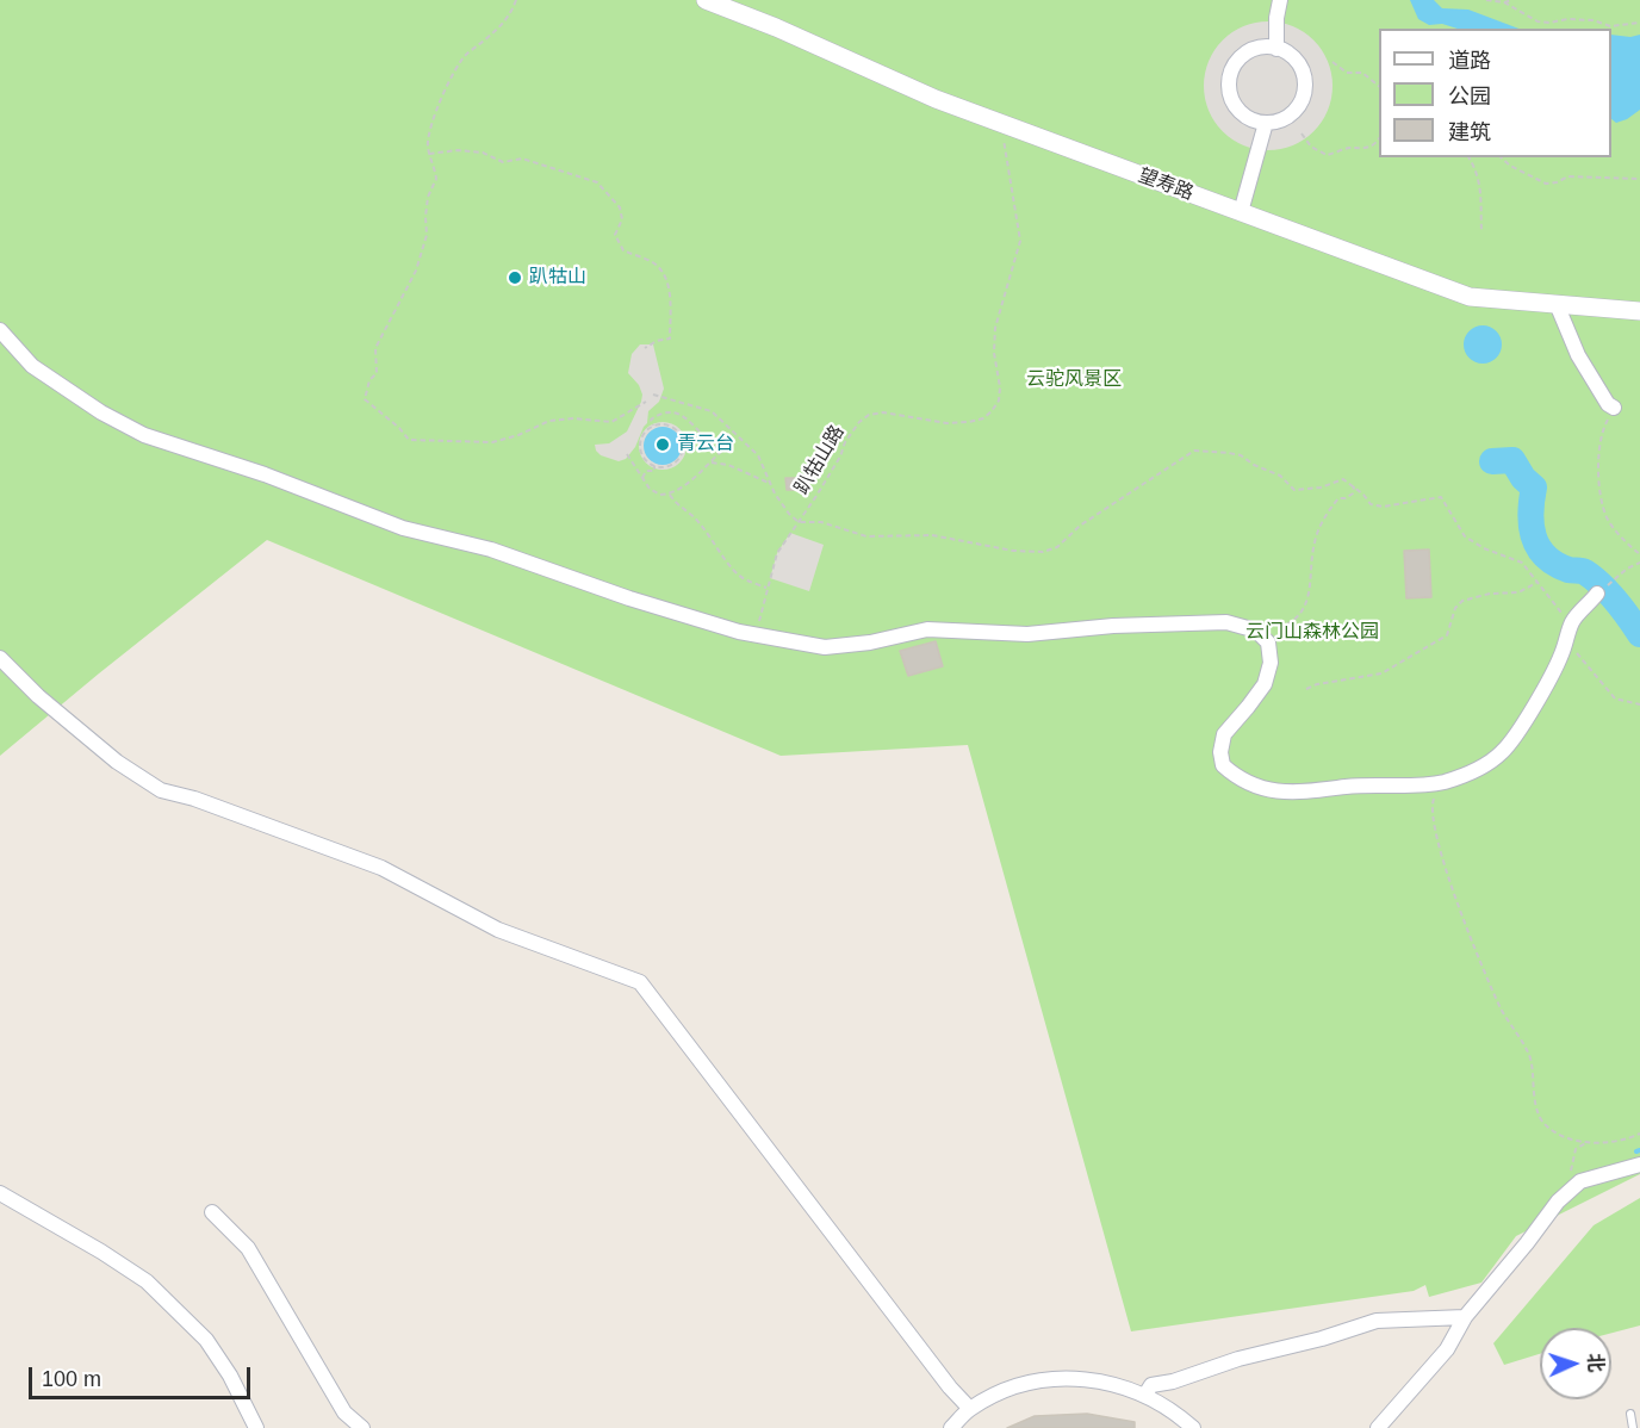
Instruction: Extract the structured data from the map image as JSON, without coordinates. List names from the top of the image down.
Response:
{
  "streets": {
    "street": ["望寿路"],
    "path": ["趴牯山路"]
  },
  "crossings": [
    ["望寿路", "趴牯山路"]
  ],
  "parks": ["云驼风景区", "云门山森林公园"],
  "places": ["趴牯山", "青云台"],
  "legend": ["道路", "公园", "建筑"],
  "scale_bar": "100 m",
  "north": "right"
}
